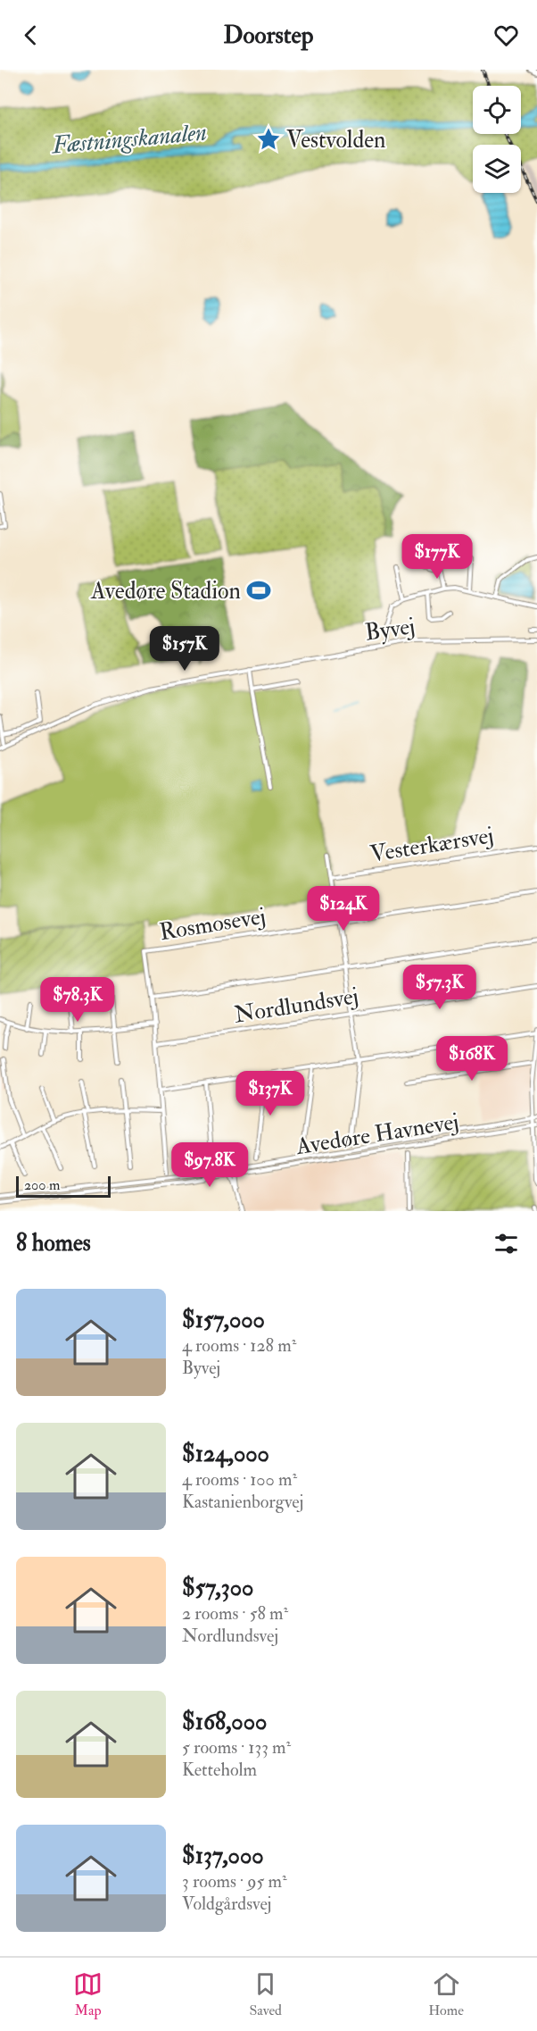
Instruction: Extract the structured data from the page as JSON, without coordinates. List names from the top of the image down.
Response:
{
  "streets": {
    "street": [
      "Byvej",
      "Vesterkærsvej",
      "Rosmosevej",
      "Nordlundsvej",
      "Avedøre Havnevej"
    ]
  },
  "water": ["Fæstningskanalen"],
  "places": {
    "place": ["Vestvolden"],
    "sports": ["Avedøre Stadion"]
  },
  "scale_bar": "200 m",
  "page": {
    "header": "Doorstep",
    "price": [
      "$177K",
      "$157K",
      "$124K",
      "$57.3K",
      "$78.3K",
      "$168K",
      "$137K",
      "$97.8K"
    ],
    "scale": "200 m",
    "heading": "8 homes",
    "list": [
      {
        "name": "$157,000",
        "note": "4 rooms · 128 m² · Byvej"
      },
      {
        "name": "$124,000",
        "note": "4 rooms · 100 m² · Kastanienborgvej"
      },
      {
        "name": "$57,300",
        "note": "2 rooms · 58 m² · Nordlundsvej"
      },
      {
        "name": "$168,000",
        "note": "5 rooms · 133 m² · Ketteholm"
      },
      {
        "name": "$137,000",
        "note": "3 rooms · 95 m² · Voldgårdsvej"
      }
    ],
    "tabs": ["Map", "Saved", "Home"]
  }
}
